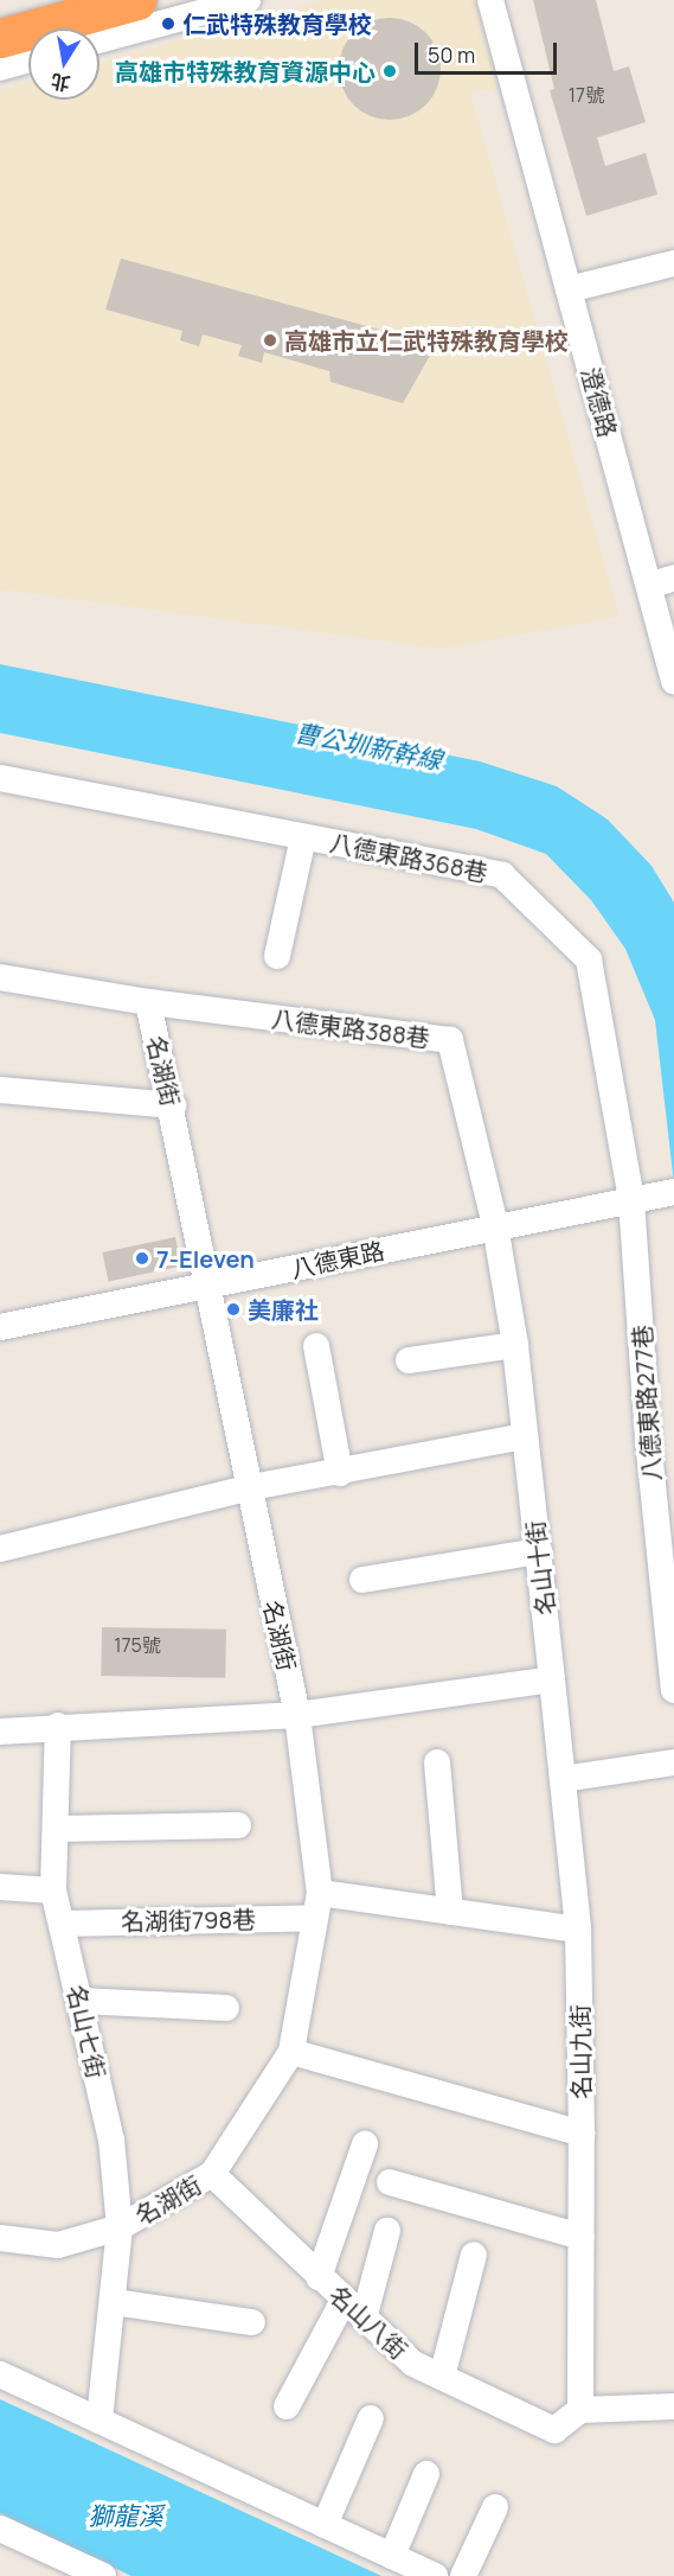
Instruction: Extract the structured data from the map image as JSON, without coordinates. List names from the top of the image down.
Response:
{
  "streets": {
    "street": [
      "澄德路",
      "八德東路368巷",
      "八德東路388巷",
      "名湖街",
      "八德東路",
      "八德東路277巷",
      "名山十街",
      "名湖街798巷",
      "名山七街",
      "名山九街",
      "名山八街"
    ]
  },
  "crossings": [
    ["八德東路368巷", "八德東路"],
    ["八德東路368巷", "八德東路277巷"],
    ["八德東路388巷", "名湖街"],
    ["八德東路388巷", "八德東路"],
    ["八德東路388巷", "名山十街"],
    ["名湖街", "八德東路"],
    ["名湖街", "名湖街798巷"],
    ["名湖街", "名山七街"],
    ["名湖街", "名山九街"],
    ["名湖街", "名山八街"],
    ["八德東路", "八德東路277巷"],
    ["八德東路", "名山十街"],
    ["名山十街", "名山九街"],
    ["名湖街798巷", "名山七街"]
  ],
  "water": ["曹公圳新幹線", "獅龍溪"],
  "places": [
    "仁武特殊教育學校",
    "高雄市特殊教育資源中心",
    "高雄市立仁武特殊教育學校",
    "7-Eleven",
    "美廉社"
  ],
  "house_numbers": ["17號", "175號"],
  "scale_bar": "50 m",
  "north": "bottom"
}
